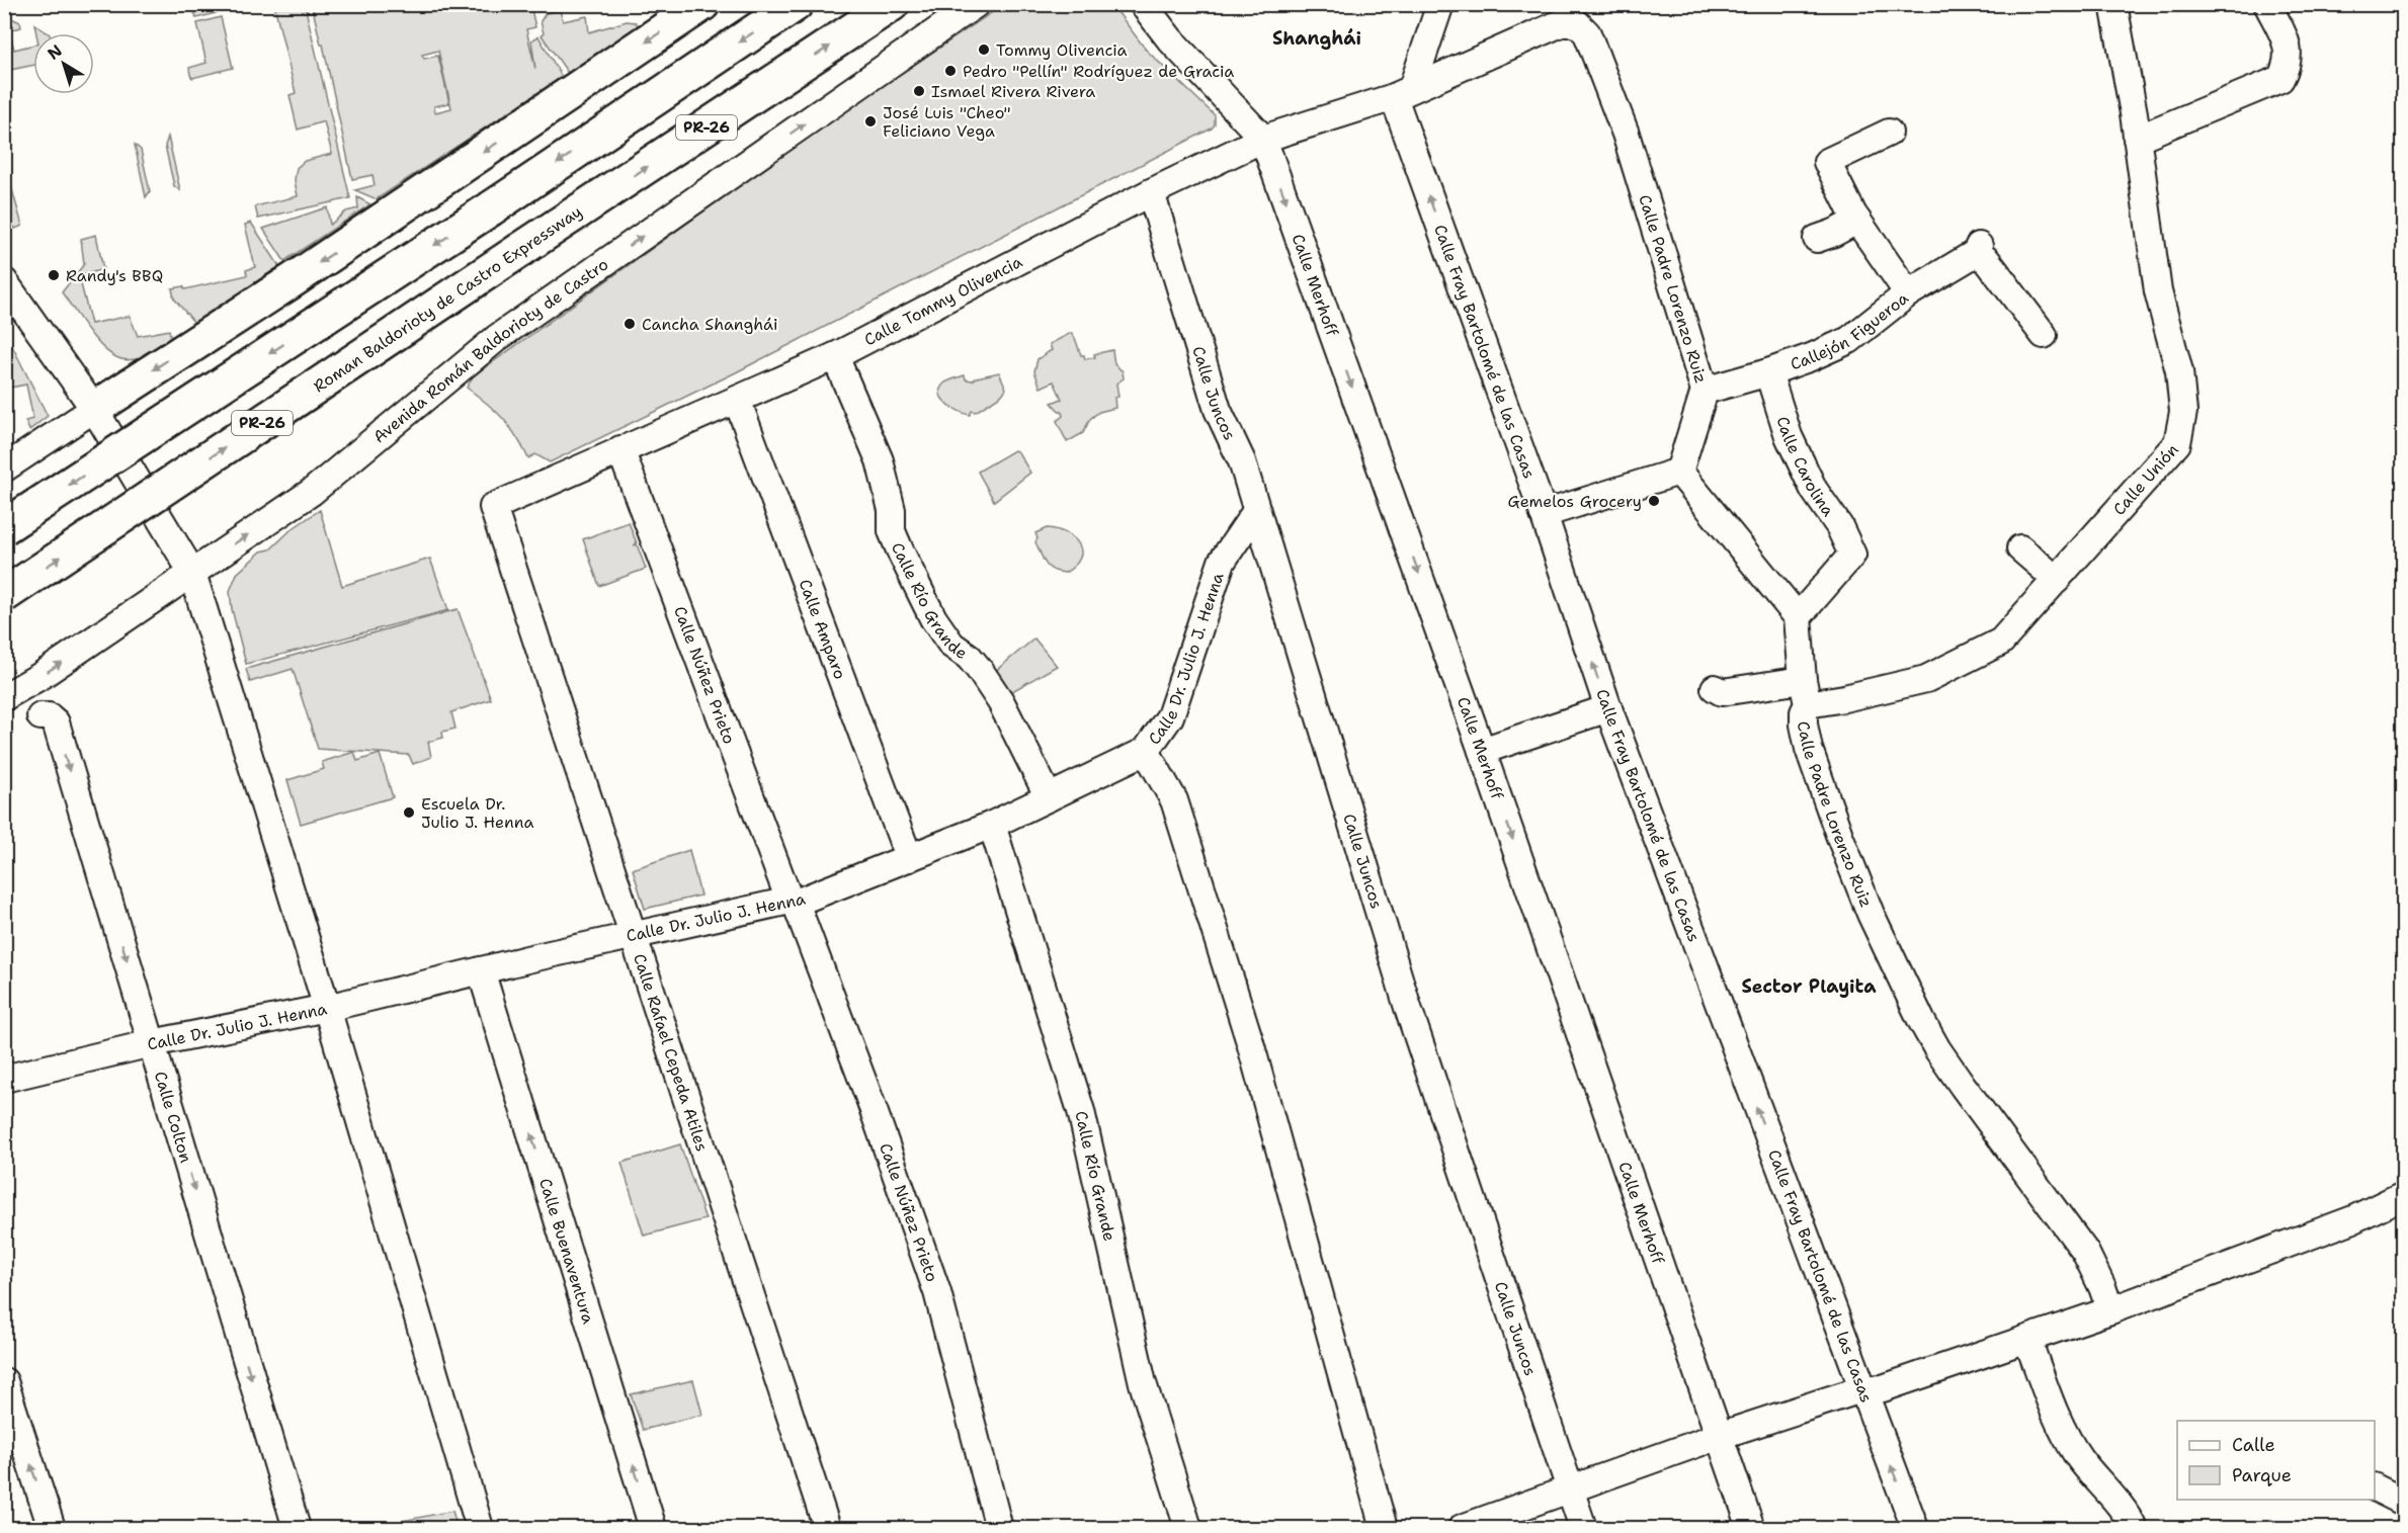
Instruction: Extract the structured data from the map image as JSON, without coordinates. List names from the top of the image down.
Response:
{
  "streets": {
    "highway": ["PR-26", "Roman Baldorioty de Castro Expressway"],
    "street": [
      "Calle Merhoff",
      "Calle Padre Lorenzo Ruiz",
      "Calle Tommy Olivencia",
      "Callejón Figueroa",
      "Avenida Román Baldorioty de Castro",
      "Calle Fray Bartolomé de las Casas",
      "Calle Juncos",
      "Calle Carolina",
      "Calle Unión",
      "Calle Río Grande",
      "Calle Amparo",
      "Calle Dr. Julio J. Henna",
      "Calle Núñez Prieto",
      "Calle Rafael Cepeda Atiles",
      "Calle Colton",
      "Calle Buenaventura"
    ]
  },
  "crossings": [
    ["Calle Merhoff", "Calle Tommy Olivencia"],
    ["Calle Padre Lorenzo Ruiz", "Calle Tommy Olivencia"],
    ["Calle Padre Lorenzo Ruiz", "Callejón Figueroa"],
    ["Calle Padre Lorenzo Ruiz", "Calle Fray Bartolomé de las Casas"],
    ["Calle Padre Lorenzo Ruiz", "Calle Carolina"],
    ["Calle Padre Lorenzo Ruiz", "Calle Unión"],
    ["Calle Tommy Olivencia", "Calle Fray Bartolomé de las Casas"],
    ["Calle Tommy Olivencia", "Calle Juncos"],
    ["Calle Tommy Olivencia", "Calle Río Grande"],
    ["Calle Tommy Olivencia", "Calle Amparo"],
    ["Calle Tommy Olivencia", "Calle Núñez Prieto"],
    ["Calle Tommy Olivencia", "Calle Rafael Cepeda Atiles"],
    ["Callejón Figueroa", "Calle Carolina"],
    ["Calle Juncos", "Calle Dr. Julio J. Henna"],
    ["Calle Río Grande", "Calle Dr. Julio J. Henna"],
    ["Calle Amparo", "Calle Dr. Julio J. Henna"],
    ["Calle Dr. Julio J. Henna", "Calle Núñez Prieto"],
    ["Calle Dr. Julio J. Henna", "Calle Rafael Cepeda Atiles"],
    ["Calle Dr. Julio J. Henna", "Calle Colton"],
    ["Calle Dr. Julio J. Henna", "Calle Buenaventura"]
  ],
  "one_way": ["Calle Merhoff", "Avenida Román Baldorioty de Castro", "Calle Fray Bartolomé de las Casas"],
  "districts": ["Shanghái", "Sector Playita"],
  "places": [
    "Tommy Olivencia",
    "Pedro \"Pellín\" Rodríguez de Gracia",
    "Ismael Rivera Rivera",
    "José Luis \"Cheo\" Feliciano Vega",
    "Randy's BBQ",
    "Cancha Shanghái",
    "Gemelos Grocery",
    "Escuela Dr. Julio J. Henna"
  ],
  "legend": ["Calle", "Parque"],
  "north": "top left"
}
